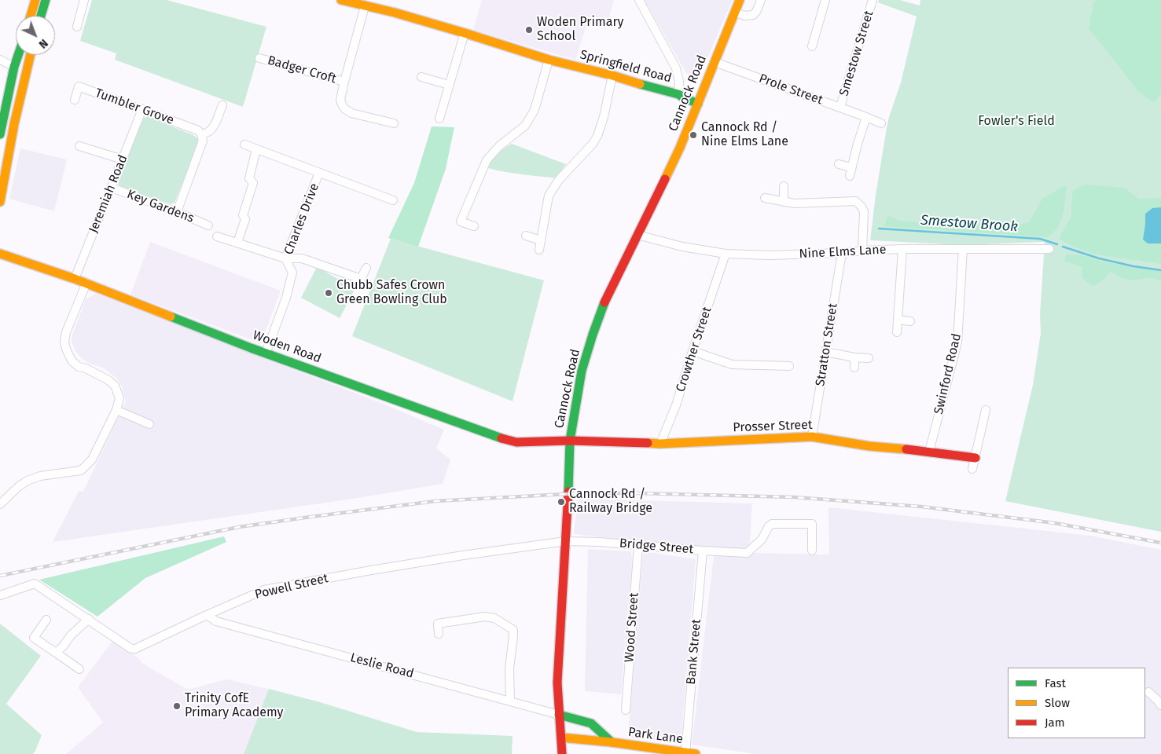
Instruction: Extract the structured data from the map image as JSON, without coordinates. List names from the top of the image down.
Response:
{
  "streets": {
    "main road": [
      "Springfield Road",
      "Cannock Road",
      "Woden Road",
      "Prosser Street",
      "Park Lane"
    ],
    "street": [
      "Smestow Street",
      "Badger Croft",
      "Prole Street",
      "Tumbler Grove",
      "Jeremiah Road",
      "Key Gardens",
      "Charles Drive",
      "Nine Elms Lane",
      "Stratton Street",
      "Crowther Street",
      "Swinford Road",
      "Bridge Street",
      "Powell Street",
      "Wood Street",
      "Bank Street",
      "Leslie Road"
    ]
  },
  "crossings": [
    ["Smestow Street", "Prole Street"],
    ["Springfield Road", "Cannock Road"],
    ["Prole Street", "Cannock Road"],
    ["Cannock Road", "Nine Elms Lane"],
    ["Cannock Road", "Woden Road"],
    ["Cannock Road", "Prosser Street"],
    ["Cannock Road", "Bridge Street"],
    ["Cannock Road", "Powell Street"],
    ["Cannock Road", "Leslie Road"],
    ["Cannock Road", "Park Lane"],
    ["Tumbler Grove", "Jeremiah Road"],
    ["Jeremiah Road", "Key Gardens"],
    ["Jeremiah Road", "Woden Road"],
    ["Charles Drive", "Woden Road"],
    ["Nine Elms Lane", "Stratton Street"],
    ["Nine Elms Lane", "Crowther Street"],
    ["Nine Elms Lane", "Swinford Road"],
    ["Stratton Street", "Prosser Street"],
    ["Woden Road", "Prosser Street"],
    ["Crowther Street", "Prosser Street"],
    ["Swinford Road", "Prosser Street"],
    ["Bridge Street", "Powell Street"],
    ["Bridge Street", "Wood Street"],
    ["Bridge Street", "Bank Street"],
    ["Powell Street", "Leslie Road"],
    ["Bank Street", "Park Lane"],
    ["Leslie Road", "Park Lane"]
  ],
  "water": ["Smestow Brook"],
  "parks": ["Fowler's Field"],
  "places": [
    "Woden Primary School",
    "Cannock Rd / Nine Elms Lane",
    "Chubb Safes Crown Green Bowling Club",
    "Cannock Rd / Railway Bridge",
    "Trinity CofE Primary Academy"
  ],
  "legend": ["Fast", "Slow", "Jam"],
  "north": "bottom right"
}
